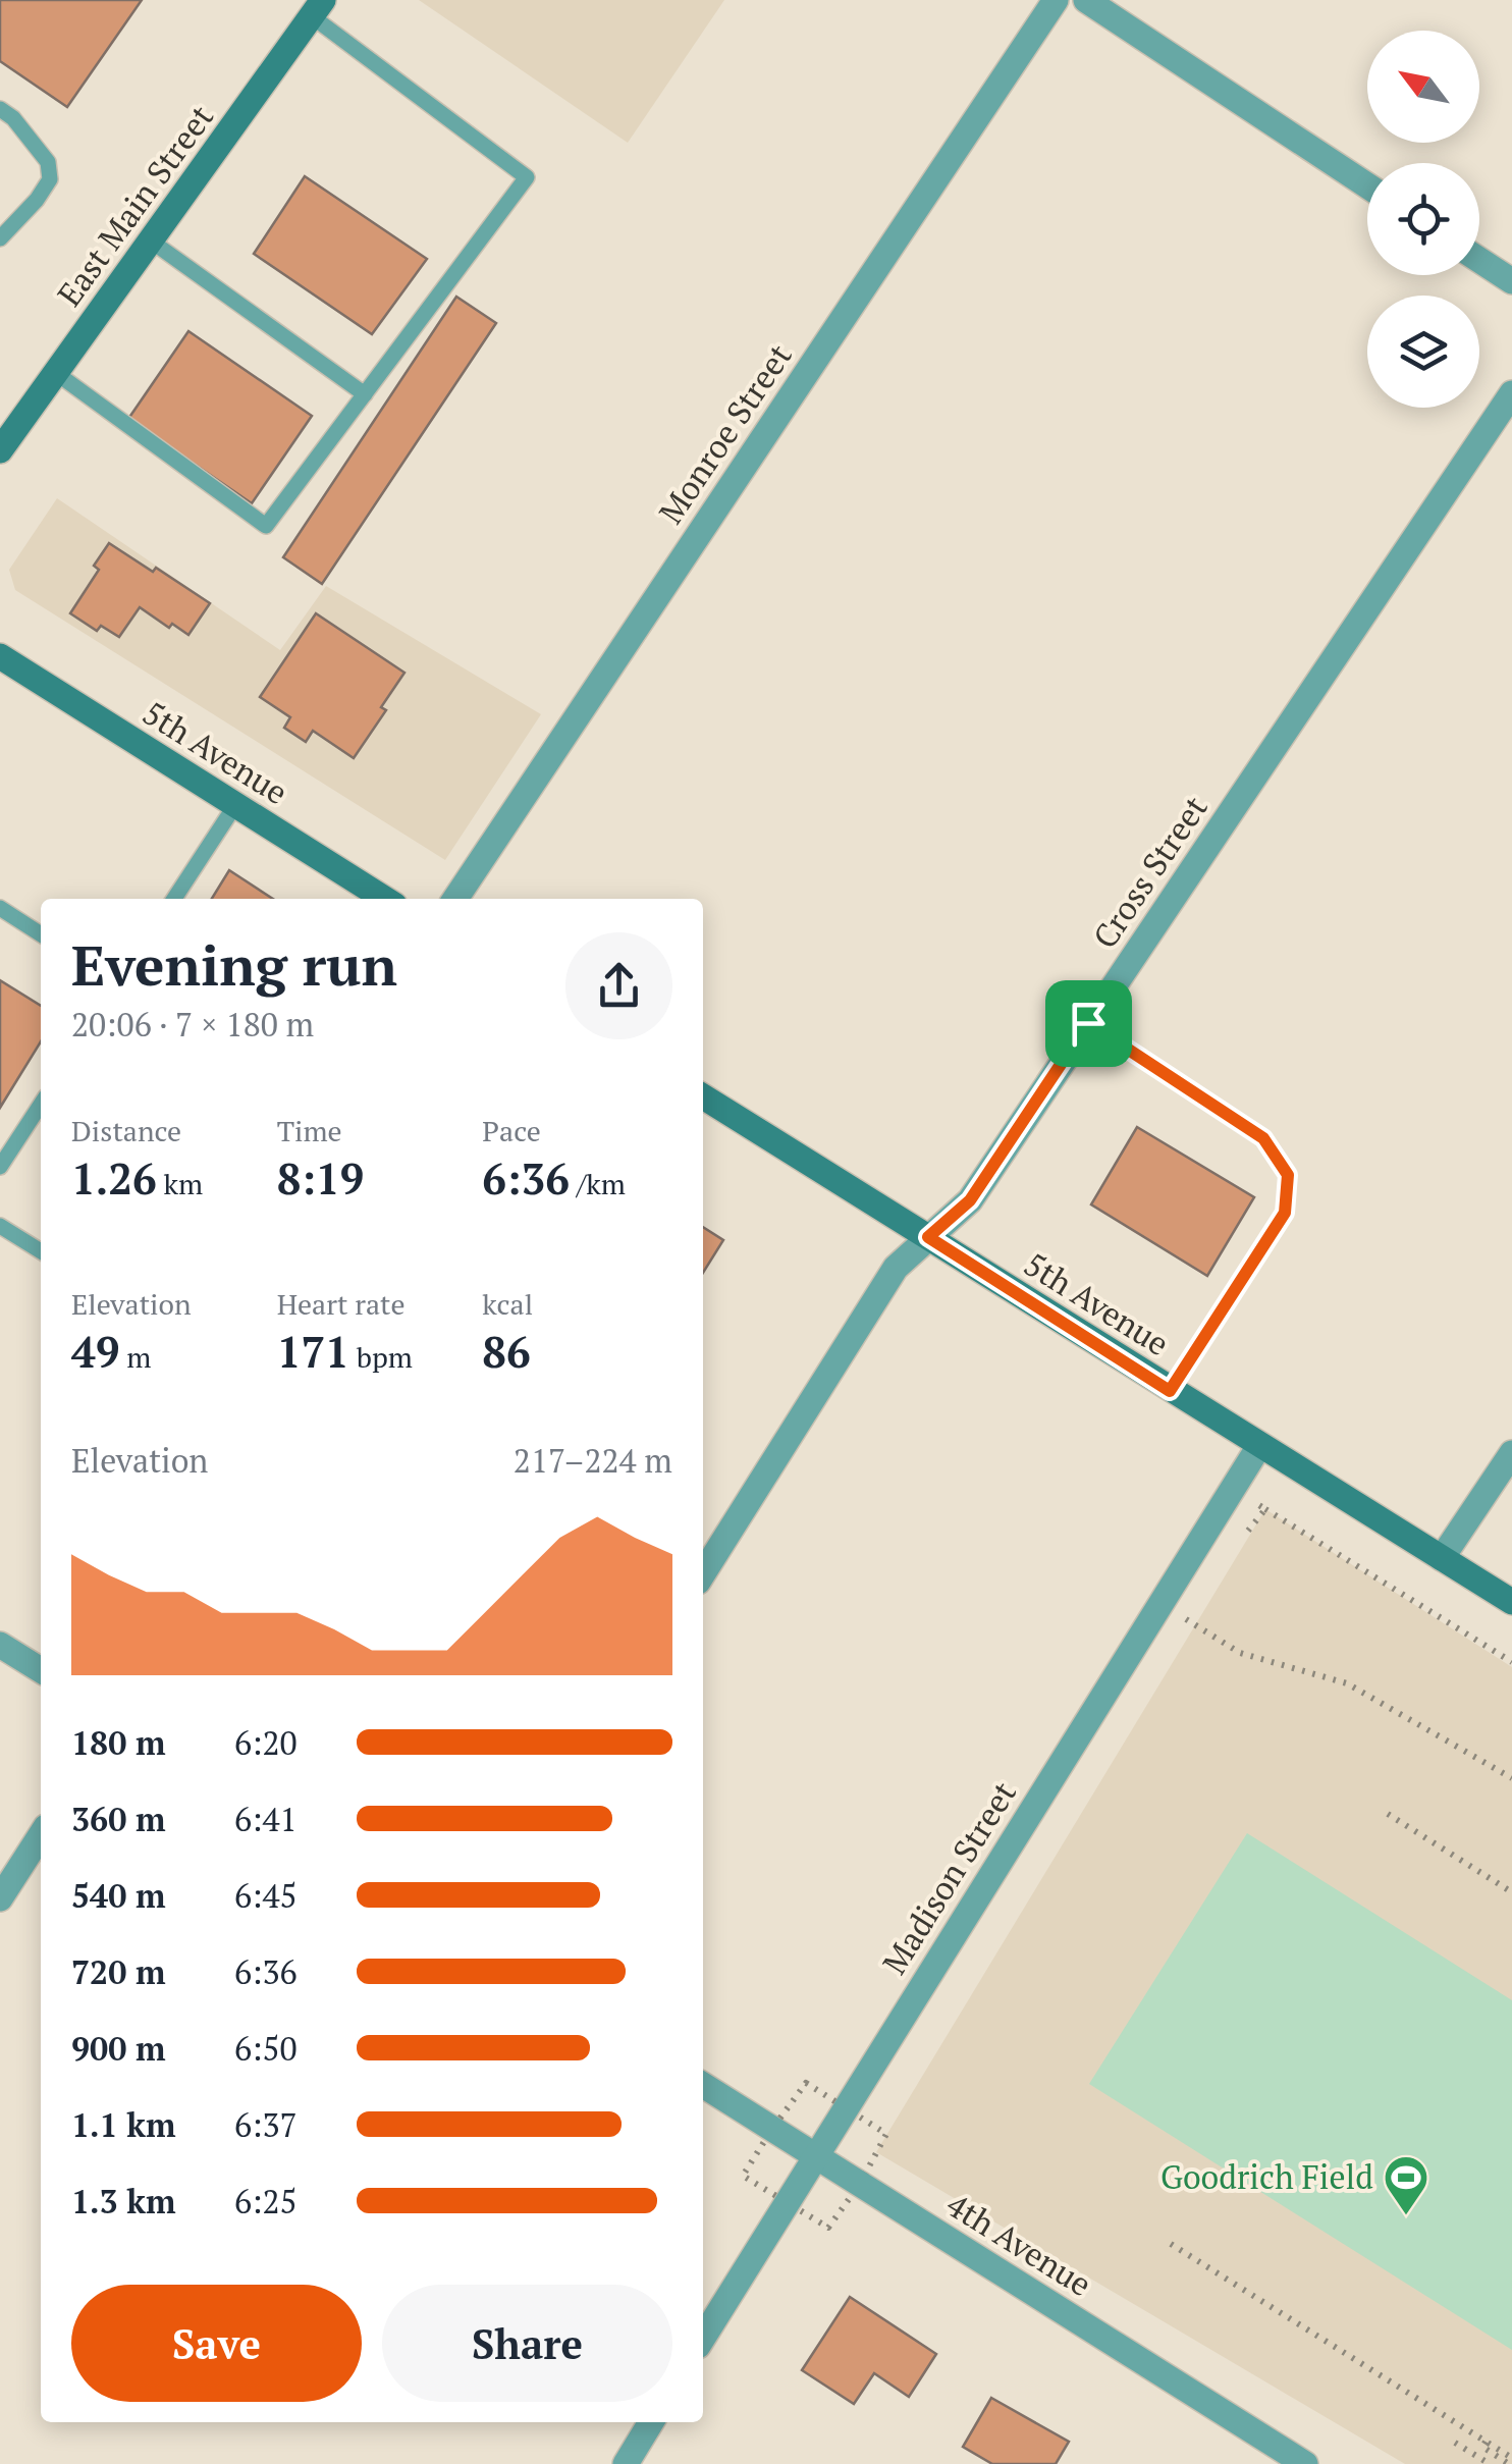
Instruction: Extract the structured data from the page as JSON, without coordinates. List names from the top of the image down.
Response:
{
  "streets": {
    "main road": ["East Main Street", "5th Avenue"],
    "street": [
      "Monroe Street",
      "Cross Street",
      "Madison Street",
      "4th Avenue"
    ]
  },
  "crossings": [
    ["5th Avenue", "Cross Street"],
    ["5th Avenue", "Madison Street"],
    ["Madison Street", "4th Avenue"]
  ],
  "places": {
    "sports": ["Goodrich Field"]
  },
  "north": "top left",
  "page": {
    "heading": ["Evening run", "20:06 · 7 × 180 m"],
    "stats": [
      ["Distance", "1.26 km"],
      ["Time", "8:19"],
      ["Pace", "6:36 /km"],
      ["Elevation", "49 m"],
      ["Heart rate", "171 bpm"],
      ["kcal", "86"]
    ],
    "chart": ["Elevation", "217–224 m"],
    "list": [
      {
        "name": "180 m",
        "note": "6:20"
      },
      {
        "name": "360 m",
        "note": "6:41"
      },
      {
        "name": "540 m",
        "note": "6:45"
      },
      {
        "name": "720 m",
        "note": "6:36"
      },
      {
        "name": "900 m",
        "note": "6:50"
      },
      {
        "name": "1.1 km",
        "note": "6:37"
      },
      {
        "name": "1.3 km",
        "note": "6:25"
      }
    ],
    "buttons": ["Save", "Share"]
  }
}
